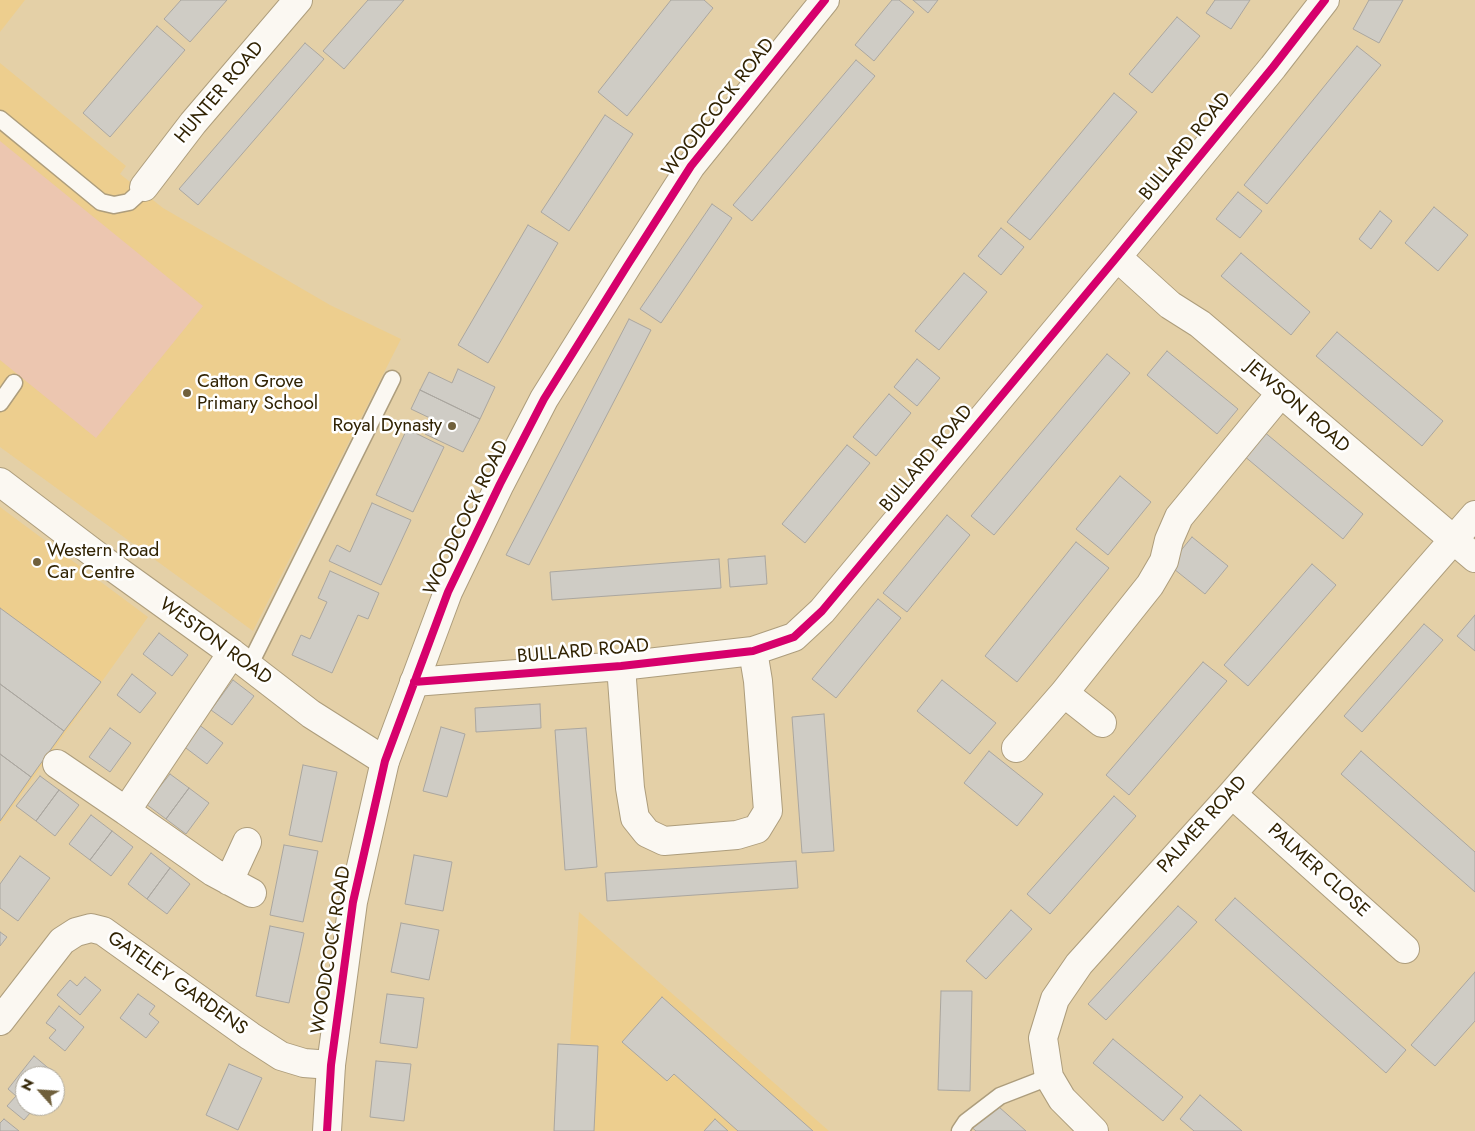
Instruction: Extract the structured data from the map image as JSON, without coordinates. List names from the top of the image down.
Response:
{
  "streets": {
    "street": [
      "HUNTER ROAD",
      "WOODCOCK ROAD",
      "BULLARD ROAD",
      "JEWSON ROAD",
      "WESTON ROAD",
      "PALMER ROAD",
      "PALMER CLOSE",
      "GATELEY GARDENS"
    ]
  },
  "crossings": [
    ["WOODCOCK ROAD", "BULLARD ROAD"],
    ["WOODCOCK ROAD", "WESTON ROAD"],
    ["WOODCOCK ROAD", "GATELEY GARDENS"],
    ["BULLARD ROAD", "JEWSON ROAD"],
    ["JEWSON ROAD", "PALMER ROAD"],
    ["PALMER ROAD", "PALMER CLOSE"]
  ],
  "places": ["Catton Grove Primary School", "Royal Dynasty", "Western Road Car Centre"],
  "north": "top left"
}
